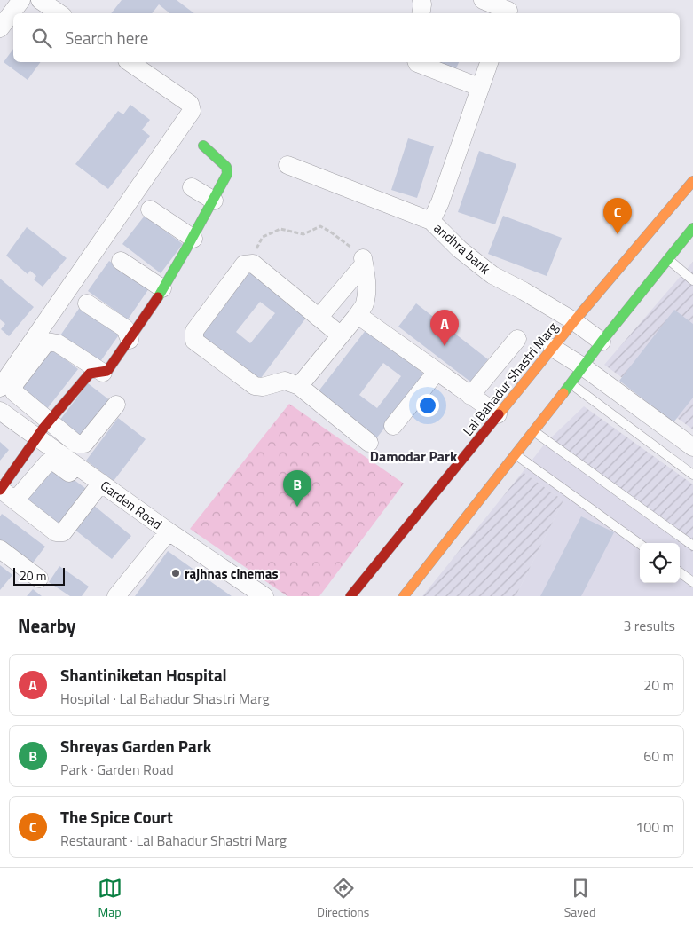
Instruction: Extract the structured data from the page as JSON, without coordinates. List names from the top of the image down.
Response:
{
  "streets": {
    "main road": ["Lal Bahadur Shastri Marg"],
    "street": ["andhra bank", "Garden Road"]
  },
  "crossings": [
    ["andhra bank", "Lal Bahadur Shastri Marg"]
  ],
  "districts": ["Damodar Park"],
  "places": ["rajhnas cinemas"],
  "scale_bar": "20 m",
  "page": {
    "search": "Search here",
    "pins": ["C", "A", "B"],
    "scale": "20 m",
    "heading": ["Nearby", "3 results"],
    "list": [
      {
        "mark": "A",
        "name": "Shantiniketan Hospital",
        "note": "Hospital · Lal Bahadur Shastri Marg",
        "value": "20 m"
      },
      {
        "mark": "B",
        "name": "Shreyas Garden Park",
        "note": "Park · Garden Road",
        "value": "60 m"
      },
      {
        "mark": "C",
        "name": "The Spice Court",
        "note": "Restaurant · Lal Bahadur Shastri Marg",
        "value": "100 m"
      }
    ],
    "nav": ["Map", "Directions", "Saved"]
  }
}
